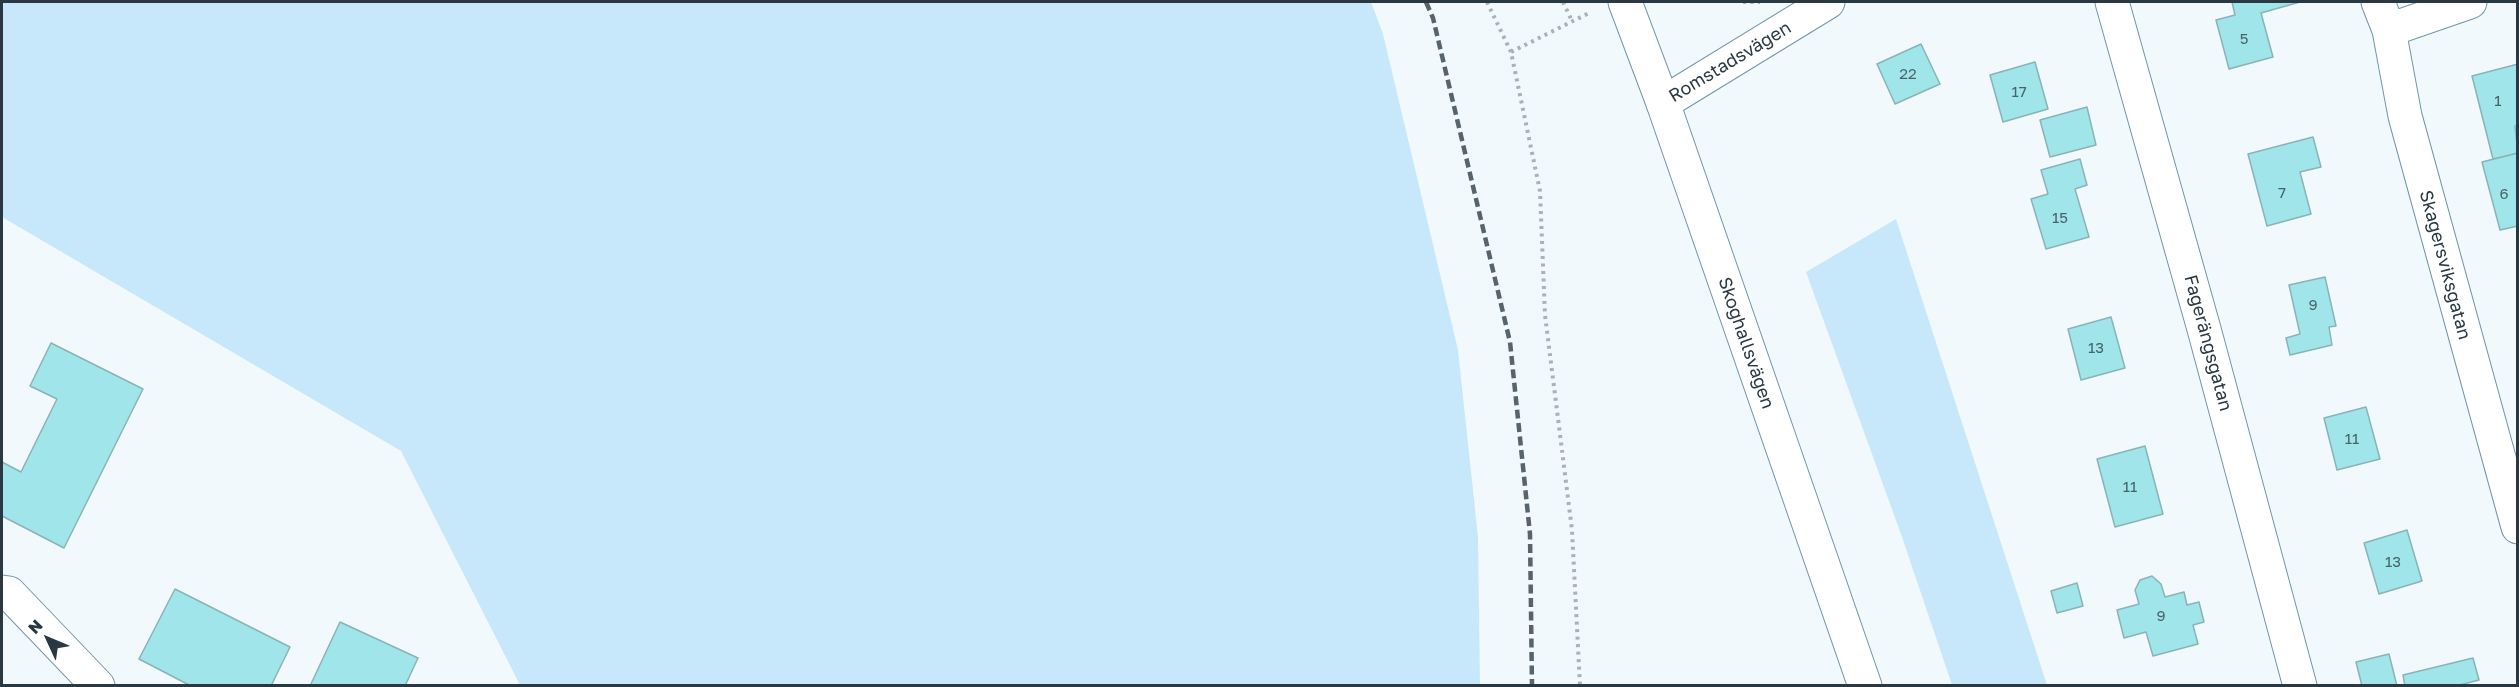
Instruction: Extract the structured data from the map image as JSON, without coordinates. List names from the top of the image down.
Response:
{
  "streets": {
    "street": [
      "Romstadsvägen",
      "Skagersviksgatan",
      "Skoghallsvägen",
      "Fagerängsgatan"
    ]
  },
  "crossings": [
    ["Romstadsvägen", "Skoghallsvägen"]
  ],
  "house_numbers": [
    "5",
    "22",
    "17",
    "1",
    "7",
    "6",
    "15",
    "9",
    "13",
    "11",
    "11",
    "13",
    "9"
  ],
  "north": "top left"
}
